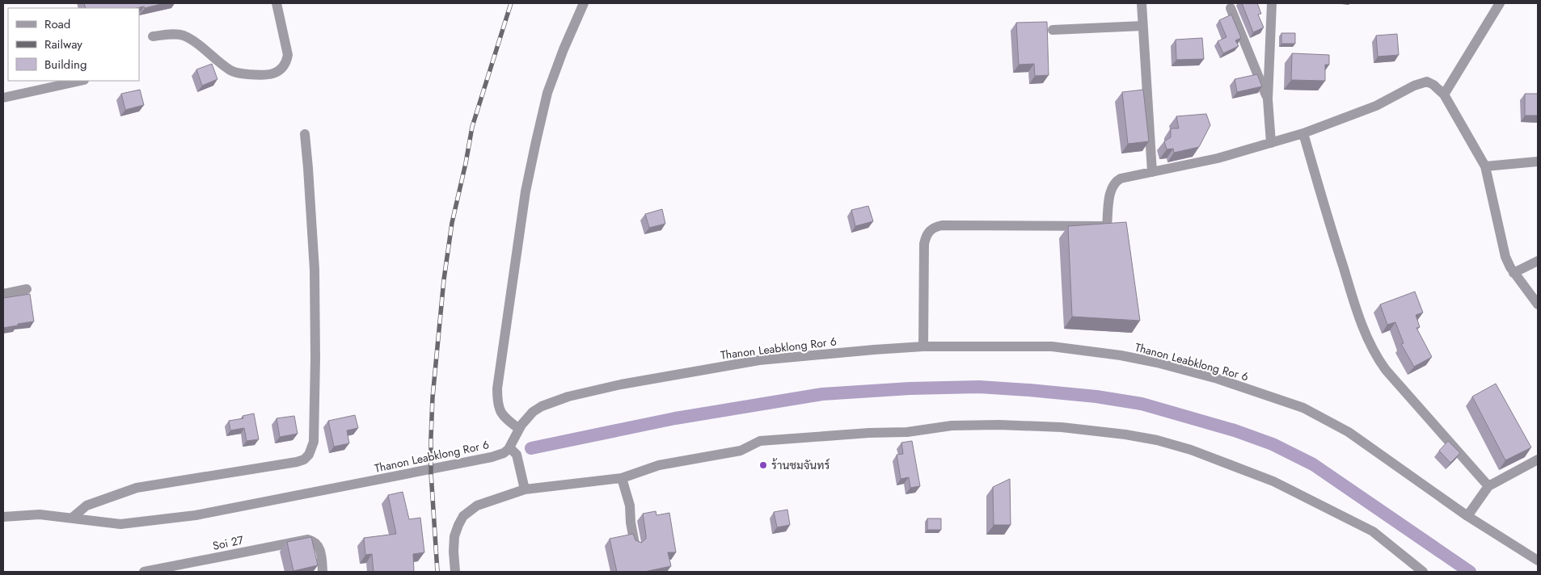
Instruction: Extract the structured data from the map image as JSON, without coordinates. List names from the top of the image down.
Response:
{
  "streets": {
    "street": ["Thanon Leabklong Ror 6", "Soi 27"]
  },
  "places": ["ร้านชมจันทร์"],
  "legend": ["Road", "Railway", "Building"]
}
